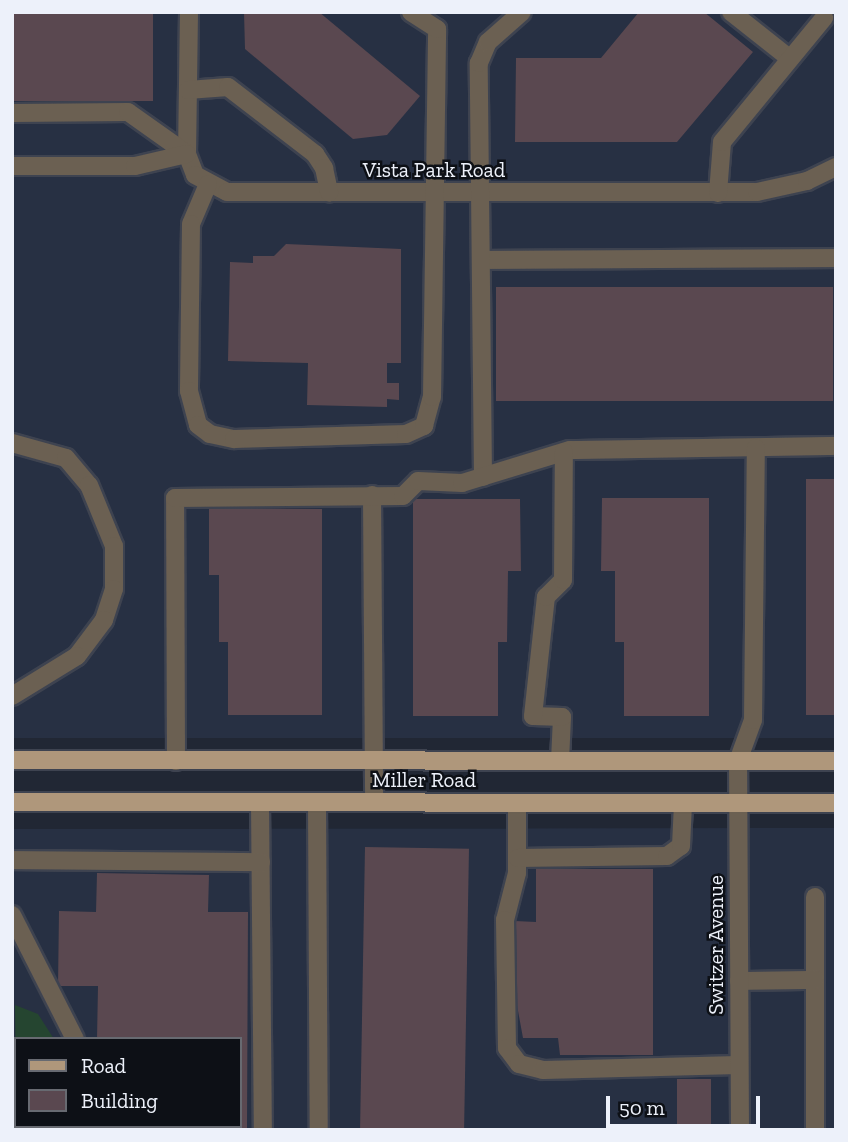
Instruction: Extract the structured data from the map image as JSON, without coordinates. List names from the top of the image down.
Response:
{
  "streets": {
    "main road": ["Miller Road"],
    "street": ["Vista Park Road", "Switzer Avenue"]
  },
  "crossings": [
    ["Miller Road", "Switzer Avenue"]
  ],
  "legend": ["Road", "Building"],
  "scale_bar": "50 m"
}
